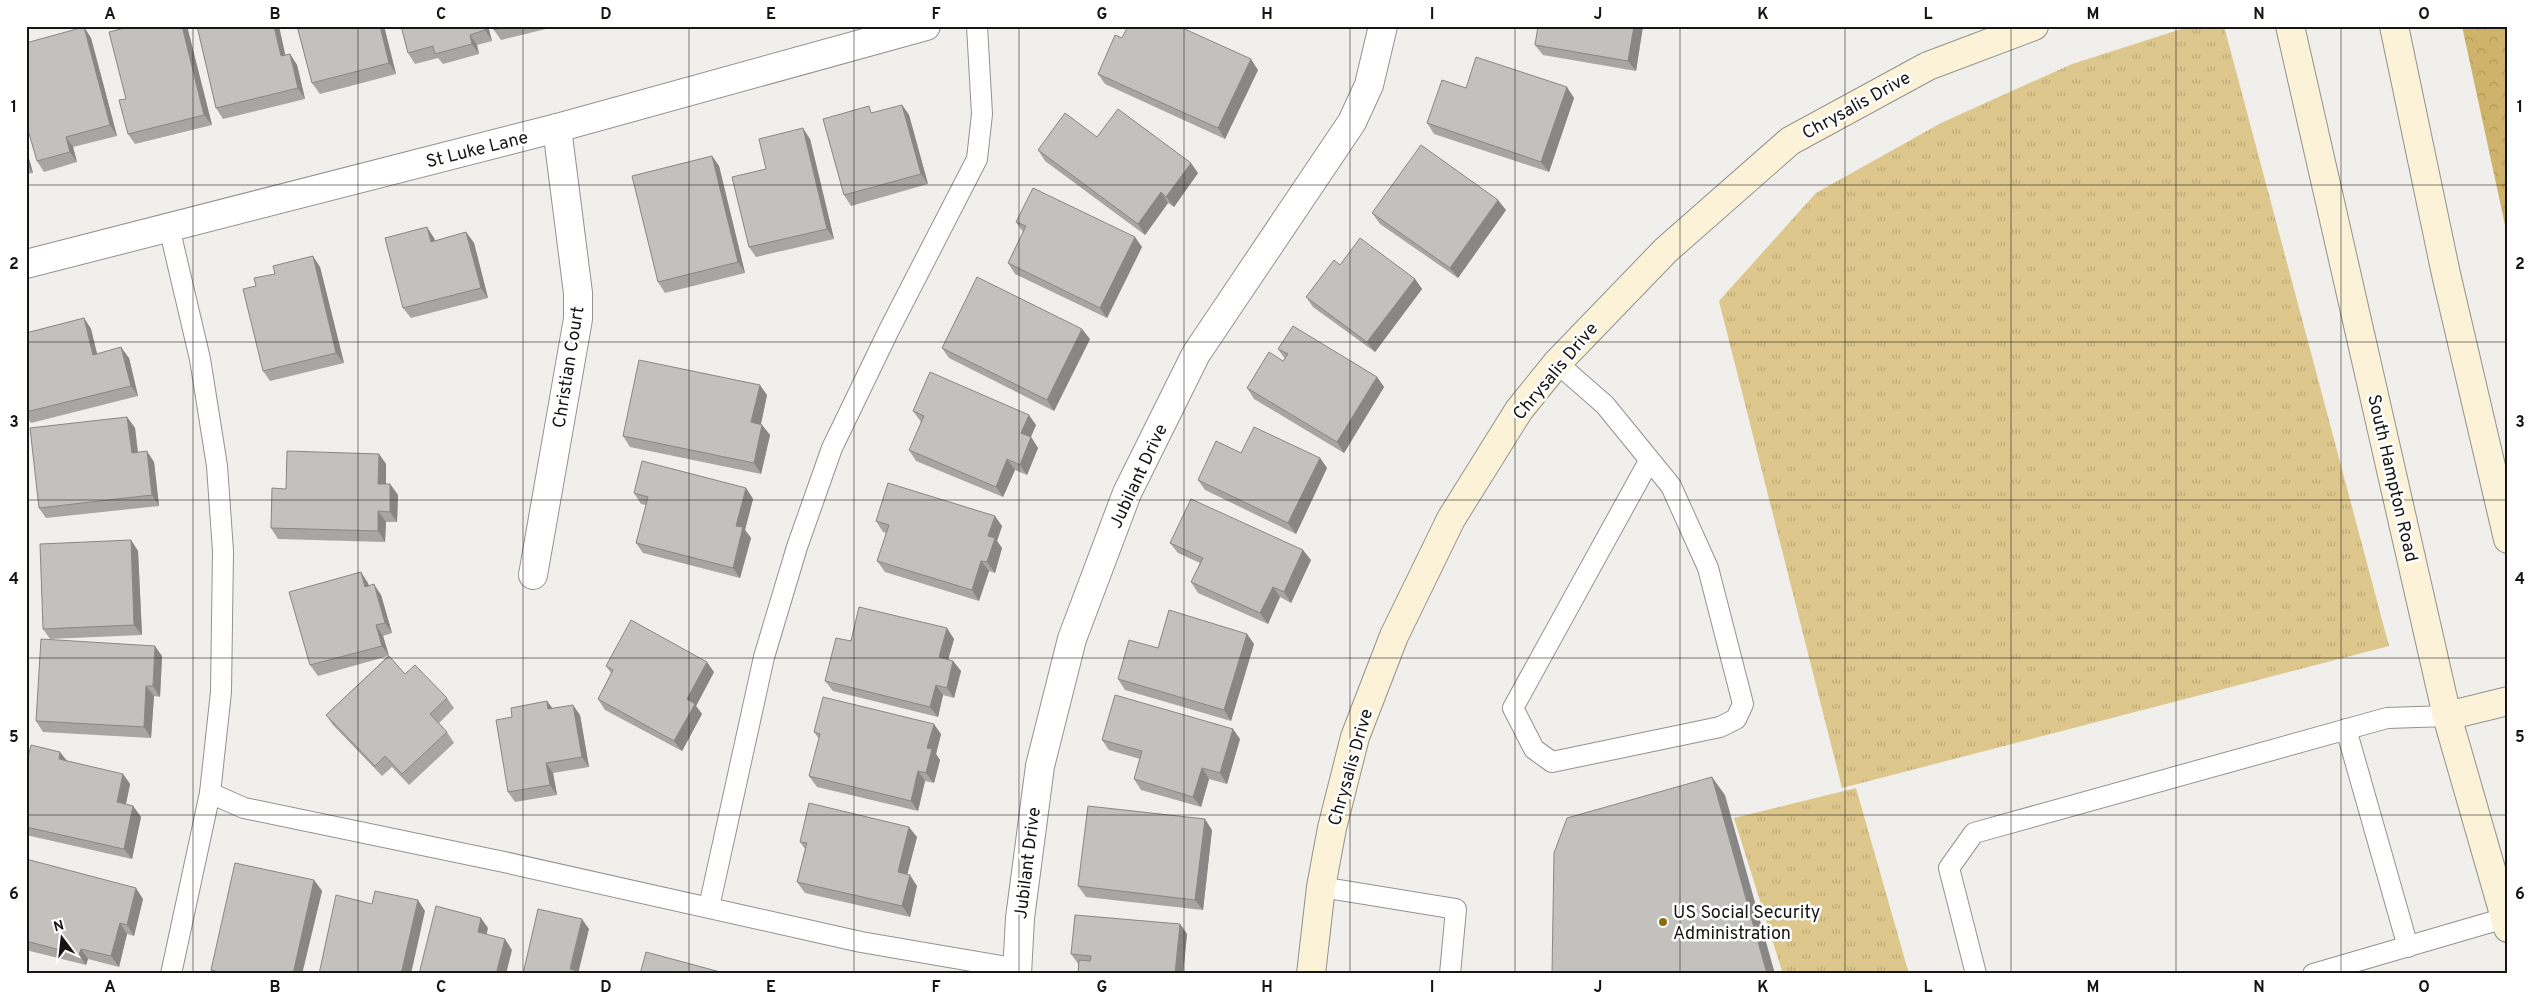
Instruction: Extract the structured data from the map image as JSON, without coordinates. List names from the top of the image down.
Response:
{
  "streets": {
    "main road": ["Chrysalis Drive", "South Hampton Road"],
    "street": ["St Luke Lane", "Christian Court", "Jubilant Drive"]
  },
  "crossings": [
    ["St Luke Lane", "Christian Court"]
  ],
  "places": ["US Social Security Administration"],
  "north": "top",
  "grid": {
    "columns": [
      "A",
      "B",
      "C",
      "D",
      "E",
      "F",
      "G",
      "H",
      "I",
      "J",
      "K",
      "L",
      "M",
      "N",
      "O"
    ],
    "rows": [
      "1",
      "2",
      "3",
      "4",
      "5",
      "6"
    ]
  }
}
